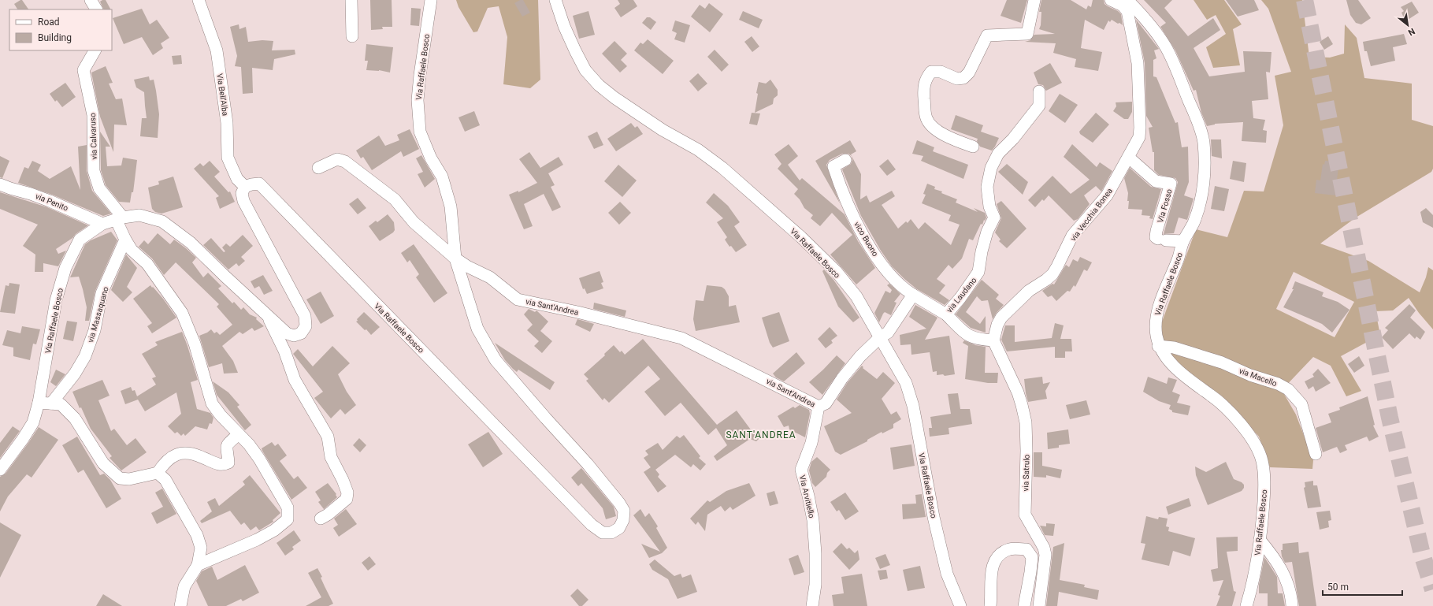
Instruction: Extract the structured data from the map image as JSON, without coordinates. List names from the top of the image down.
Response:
{
  "streets": {
    "street": [
      "Via Raffaele Bosco",
      "Via Bell'Alba",
      "via Calvaruso",
      "via Penito",
      "Via Fosso",
      "via Vecchia Bonea",
      "vico Buono",
      "via Laudano",
      "via Sant'Andrea",
      "via Massaquano",
      "via Macello",
      "via Satrulo",
      "Via Arvitiello"
    ]
  },
  "crossings": [
    ["Via Raffaele Bosco", "Via Bell'Alba"],
    ["Via Raffaele Bosco", "via Calvaruso"],
    ["Via Raffaele Bosco", "via Penito"],
    ["Via Raffaele Bosco", "Via Fosso"],
    ["Via Raffaele Bosco", "via Sant'Andrea"],
    ["Via Raffaele Bosco", "via Macello"],
    ["Via Fosso", "via Vecchia Bonea"],
    ["via Vecchia Bonea", "via Satrulo"],
    ["vico Buono", "via Laudano"],
    ["via Sant'Andrea", "Via Arvitiello"]
  ],
  "districts": ["SANT'ANDREA"],
  "legend": ["Road", "Building"],
  "scale_bar": "50 m",
  "north": "bottom right"
}
